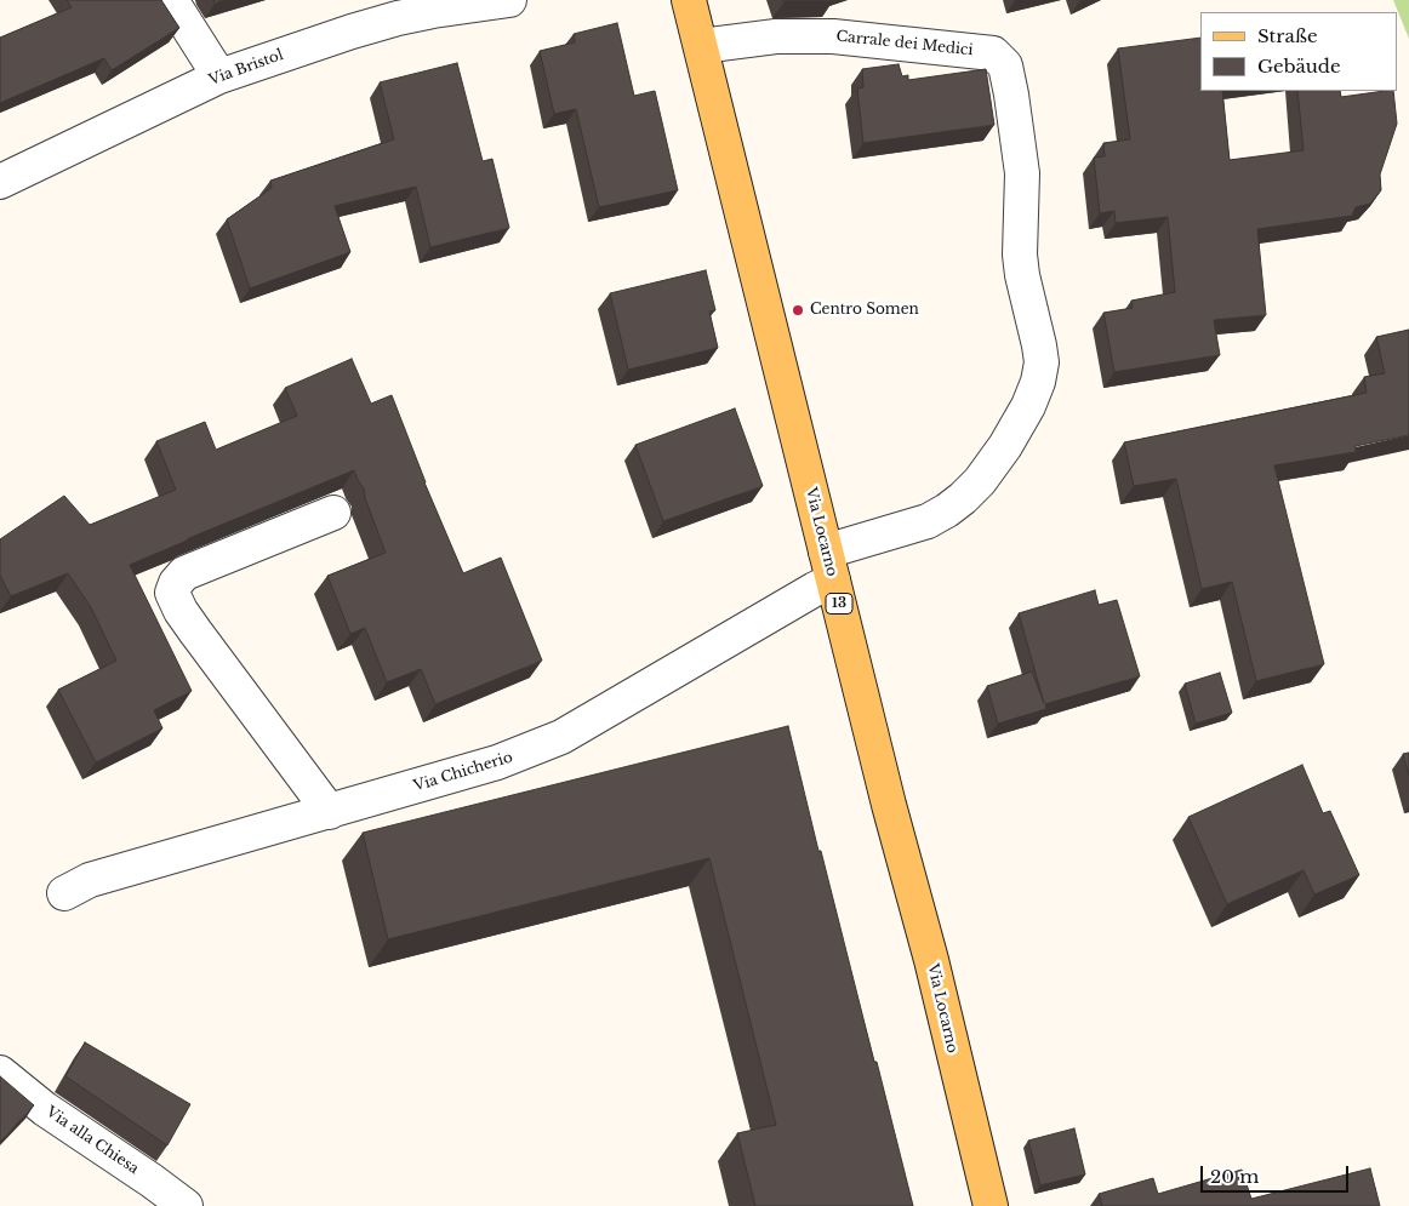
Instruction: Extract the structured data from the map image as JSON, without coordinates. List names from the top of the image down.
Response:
{
  "streets": {
    "main road": ["Via Locarno", "13"],
    "street": [
      "Carrale dei Medici",
      "Via Bristol",
      "Via Chicherio",
      "Via alla Chiesa"
    ]
  },
  "crossings": [
    ["Carrale dei Medici", "Via Locarno"],
    ["Carrale dei Medici", "Via Chicherio"],
    ["Via Locarno", "Via Chicherio"]
  ],
  "places": ["Centro Somen"],
  "legend": ["Straße", "Gebäude"],
  "scale_bar": "20 m"
}
